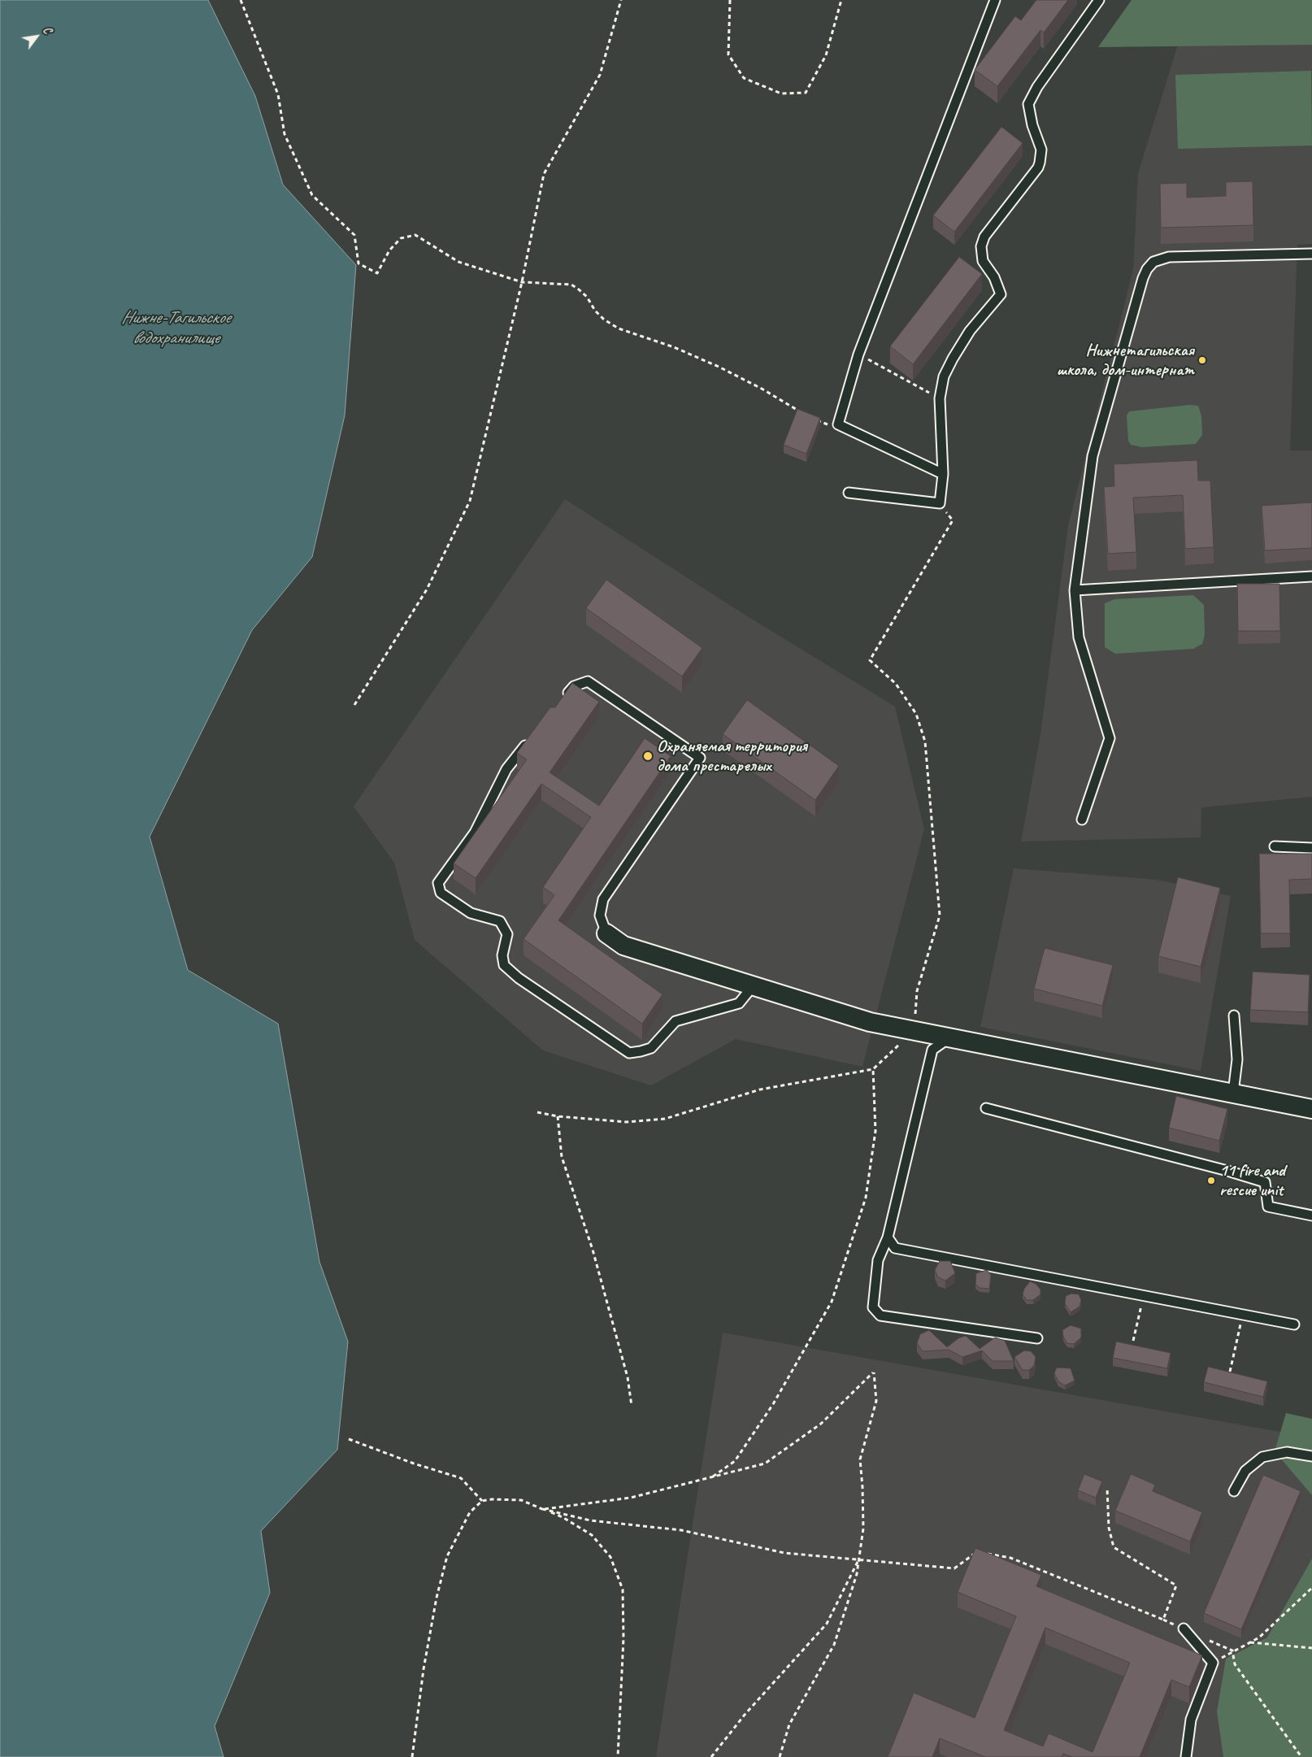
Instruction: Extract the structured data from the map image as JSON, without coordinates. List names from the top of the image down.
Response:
{
  "water": ["Нижне-Тагильское водохранилище"],
  "places": ["Нижнетагильская школа, дом-интернат", "Охраняемая территория дома престарелых", "11 fire and rescue unit"],
  "north": "top right"
}
